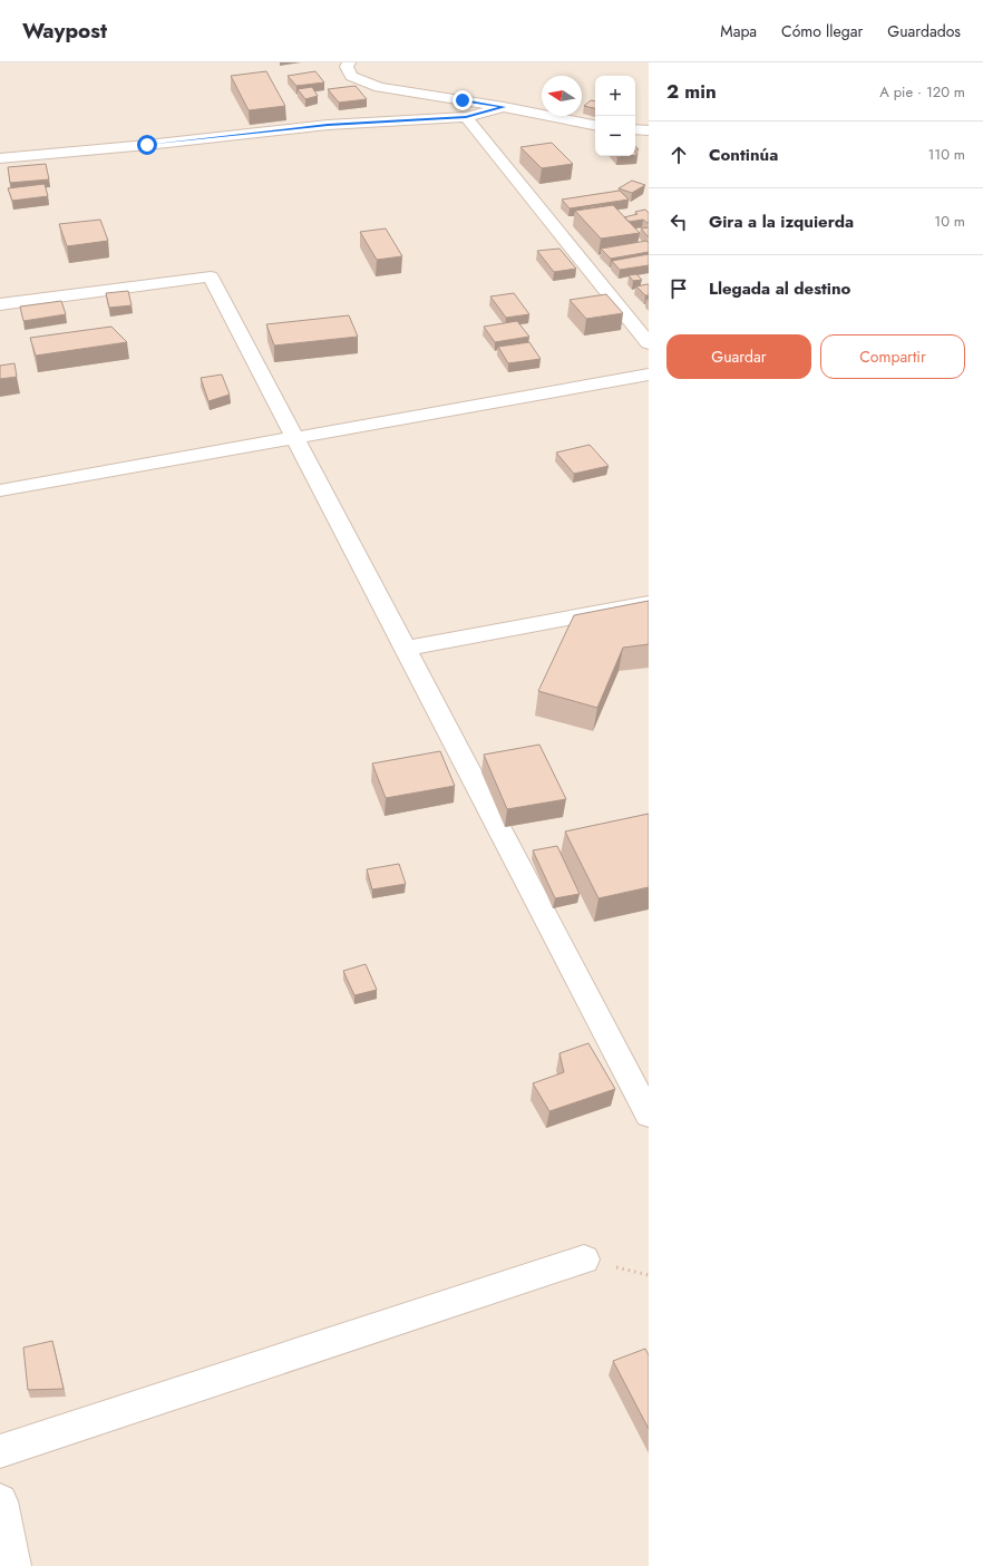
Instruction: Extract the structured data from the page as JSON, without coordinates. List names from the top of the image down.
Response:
{
  "north": "left",
  "page": {
    "header": "Waypost",
    "nav": ["Mapa", "Cómo llegar", "Guardados"],
    "heading": ["2 min", "A pie · 120 m"],
    "map_buttons": ["+", "−"],
    "list": [
      ["Continúa", "110 m"],
      ["Gira a la izquierda", "10 m"],
      "Llegada al destino"
    ],
    "buttons": ["Guardar", "Compartir"]
  }
}
